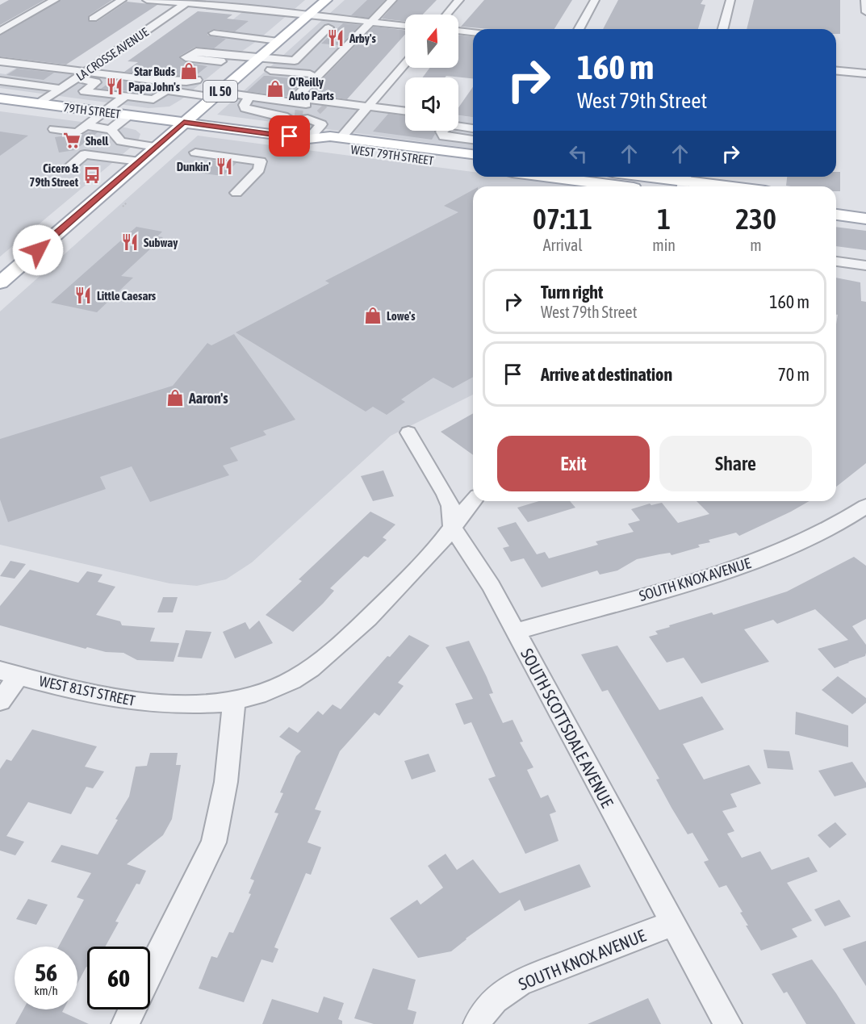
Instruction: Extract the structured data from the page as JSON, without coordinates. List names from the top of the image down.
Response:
{
  "streets": {
    "main road": ["IL 50", "79TH STREET", "WEST 79TH STREET"],
    "street": [
      "LA CROSSE AVENUE",
      "SOUTH KNOX AVENUE",
      "WEST 81ST STREET",
      "SOUTH SCOTTSDALE AVENUE"
    ]
  },
  "crossings": [
    ["LA CROSSE AVENUE", "79TH STREET"],
    ["IL 50", "79TH STREET"],
    ["IL 50", "WEST 79TH STREET"],
    ["79TH STREET", "WEST 79TH STREET"],
    ["SOUTH KNOX AVENUE", "SOUTH SCOTTSDALE AVENUE"],
    ["WEST 81ST STREET", "SOUTH SCOTTSDALE AVENUE"]
  ],
  "places": {
    "restaurant": [
      "Arby's",
      "Papa John's",
      "Dunkin'",
      "Subway",
      "Little Caesars"
    ],
    "shop": [
      "Star Buds",
      "O'Reilly Auto Parts",
      "Lowe's",
      "Aaron's"
    ],
    "supermarket": ["Shell"],
    "bus stop": ["Cicero & 79th Street"]
  },
  "north": "top",
  "page": {
    "turn": ["160 m", "West 79th Street"],
    "eta": [
      "07:11",
      "Arrival",
      "1",
      "min",
      "230",
      "m"
    ],
    "list": [
      {
        "name": "Turn right",
        "note": "West 79th Street",
        "value": "160 m"
      },
      {
        "name": "Arrive at destination",
        "value": "70 m"
      }
    ],
    "buttons": ["Exit", "Share"],
    "speed": "56 km/h",
    "limit": "60"
  }
}
